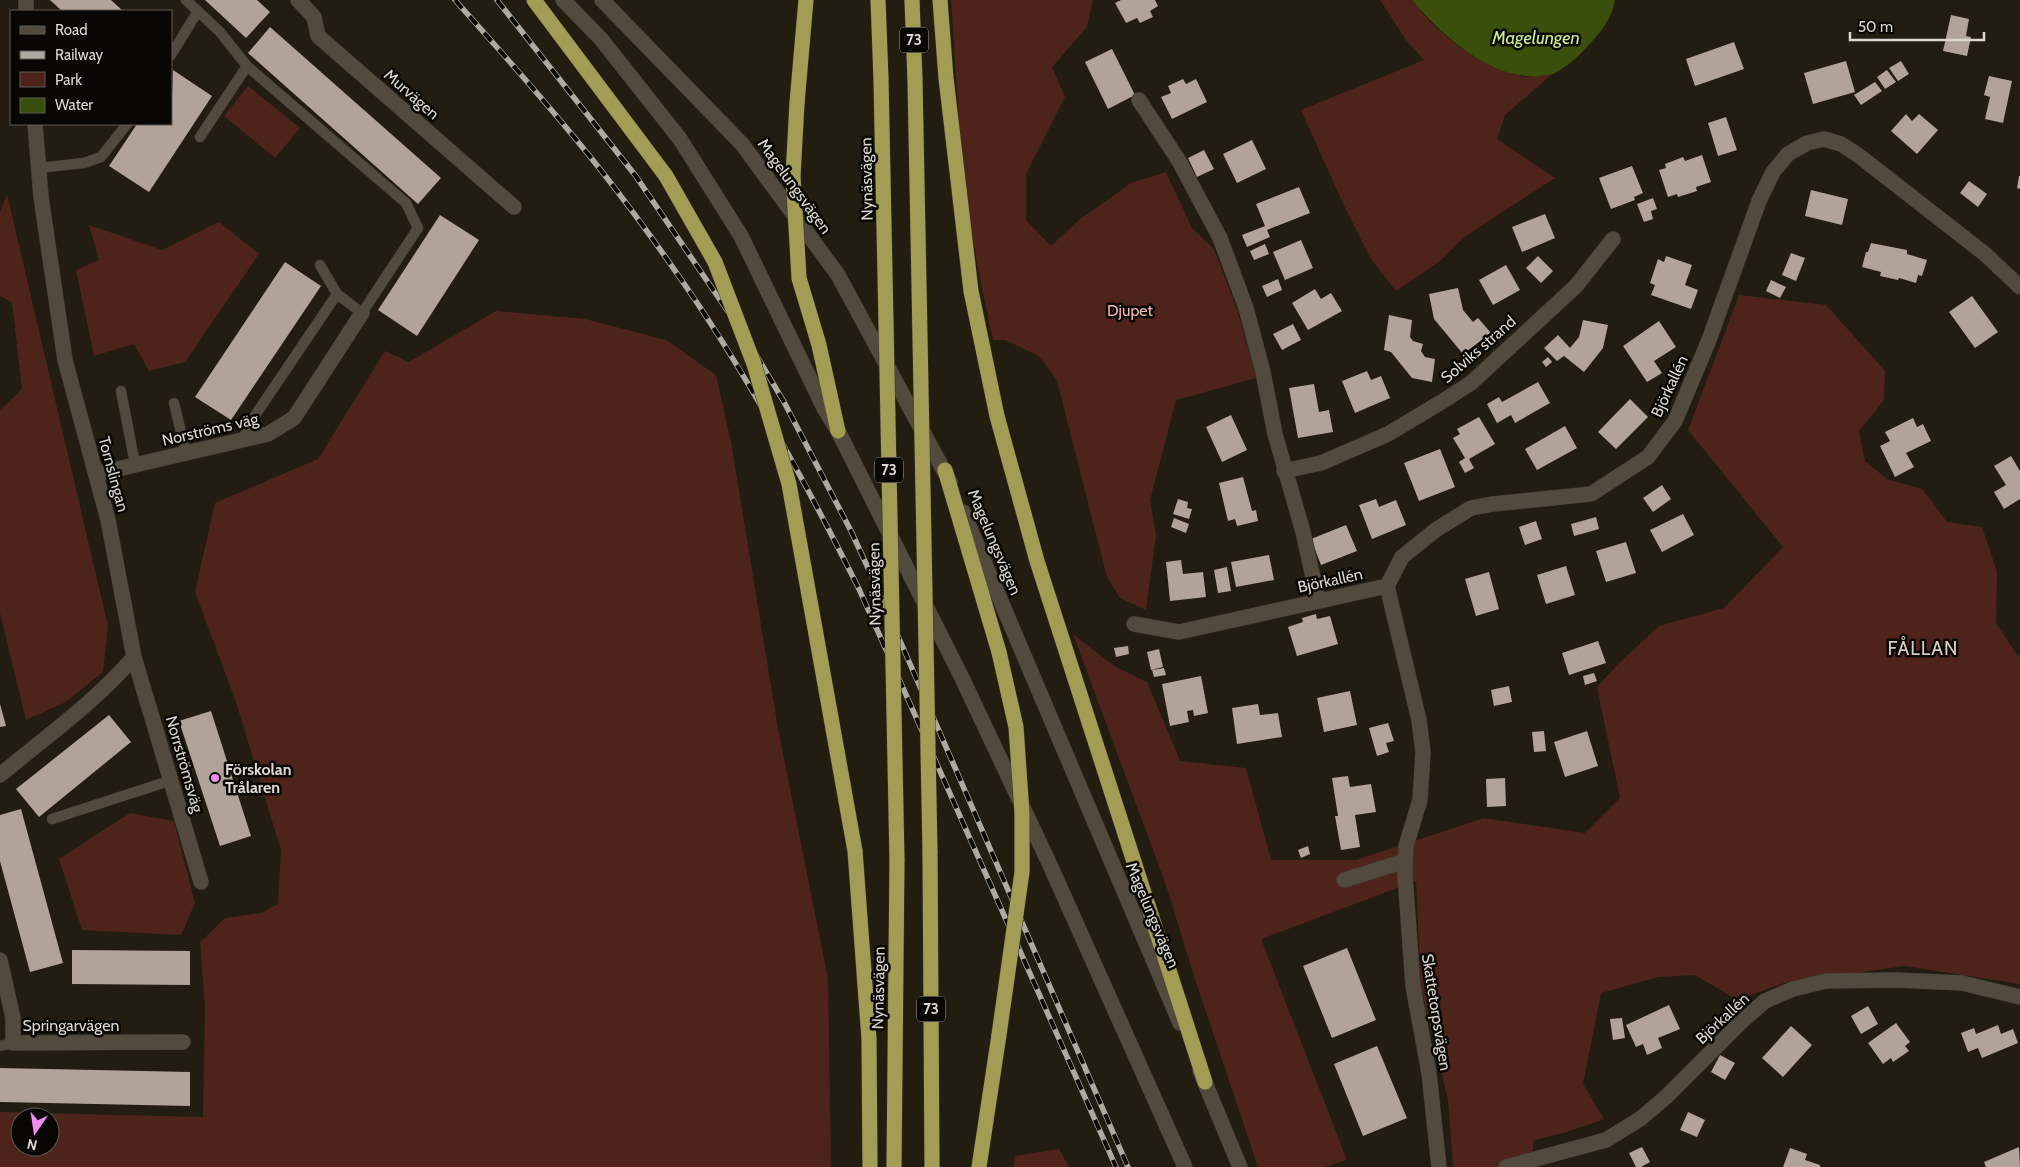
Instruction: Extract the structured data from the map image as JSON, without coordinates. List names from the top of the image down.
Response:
{
  "streets": {
    "highway": ["73", "Nynäsvägen"],
    "street": [
      "Murvägen",
      "Magelungsvägen",
      "Solviks strand",
      "Björkallén",
      "Norströms väg",
      "Tornslingan",
      "Norrströmsväg",
      "Skattetorpsvägen",
      "Springarvägen"
    ]
  },
  "crossings": [
    ["Björkallén", "Skattetorpsvägen"],
    ["Norströms väg", "Tornslingan"],
    ["Tornslingan", "Norrströmsväg"]
  ],
  "districts": ["FÅLLAN"],
  "water": ["Magelungen"],
  "parks": ["Djupet"],
  "places": ["Förskolan Trålaren"],
  "legend": [
    "Road",
    "Railway",
    "Park",
    "Water"
  ],
  "scale_bar": "50 m",
  "north": "bottom"
}
